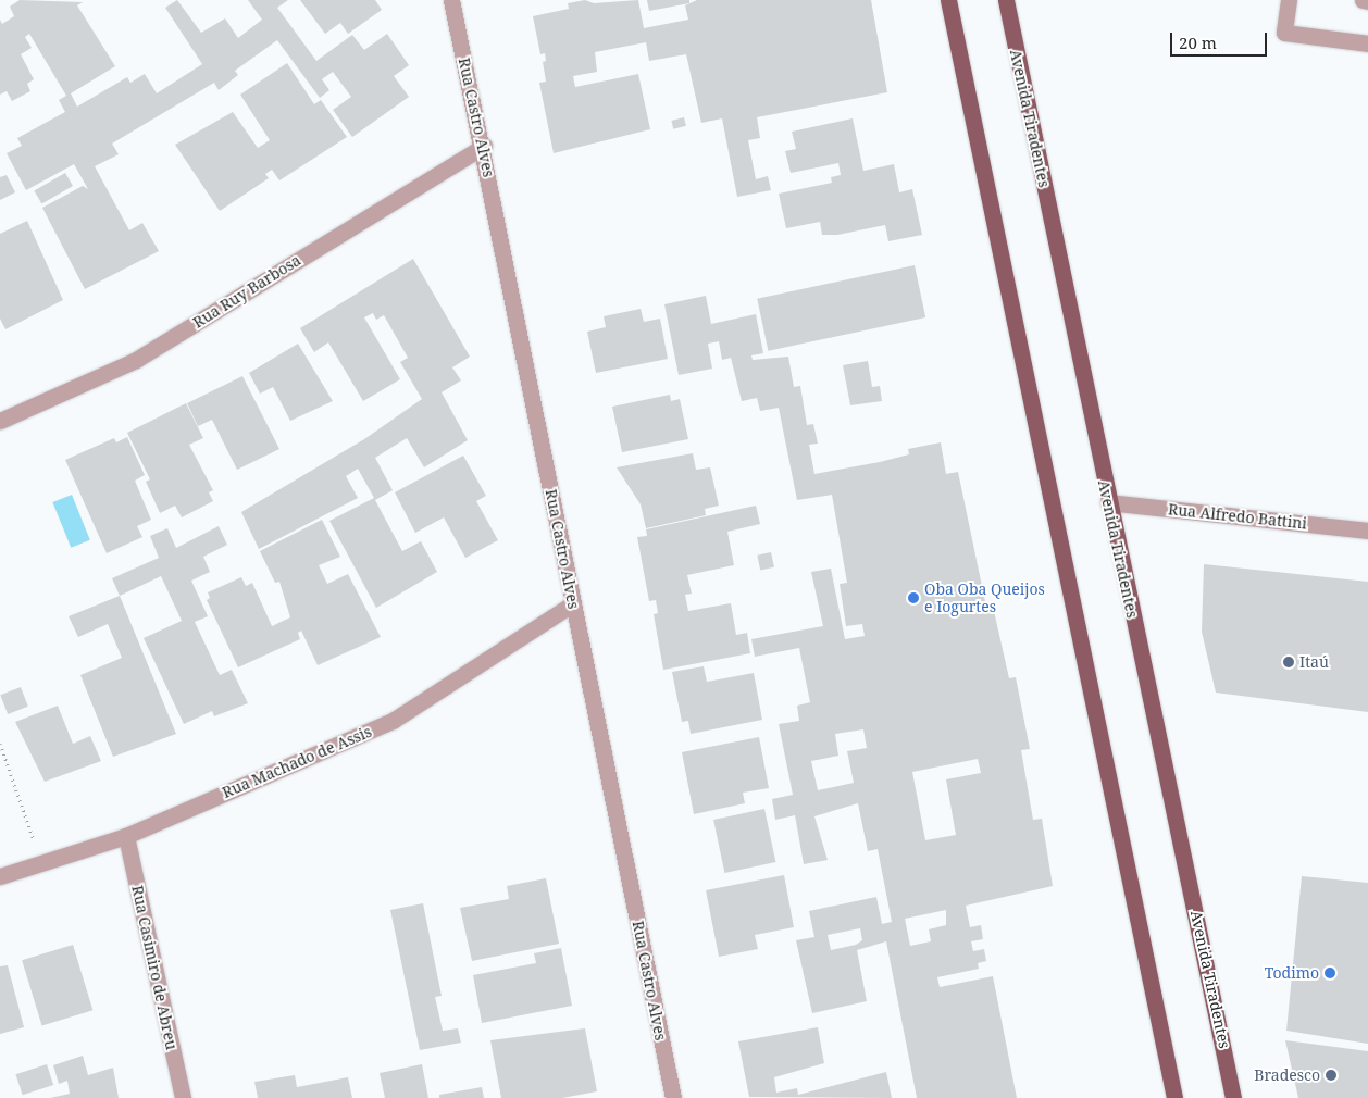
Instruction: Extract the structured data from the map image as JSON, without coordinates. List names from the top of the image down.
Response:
{
  "streets": {
    "main road": ["Avenida Tiradentes"],
    "street": [
      "Rua Castro Alves",
      "Rua Ruy Barbosa",
      "Rua Alfredo Battini",
      "Rua Machado de Assis",
      "Rua Casimiro de Abreu"
    ]
  },
  "crossings": [
    ["Rua Castro Alves", "Rua Ruy Barbosa"],
    ["Rua Castro Alves", "Rua Machado de Assis"],
    ["Avenida Tiradentes", "Rua Alfredo Battini"],
    ["Rua Machado de Assis", "Rua Casimiro de Abreu"]
  ],
  "places": [
    "Oba Oba Queijos e Iogurtes",
    "Itaú",
    "Todimo",
    "Bradesco"
  ],
  "scale_bar": "20 m"
}
